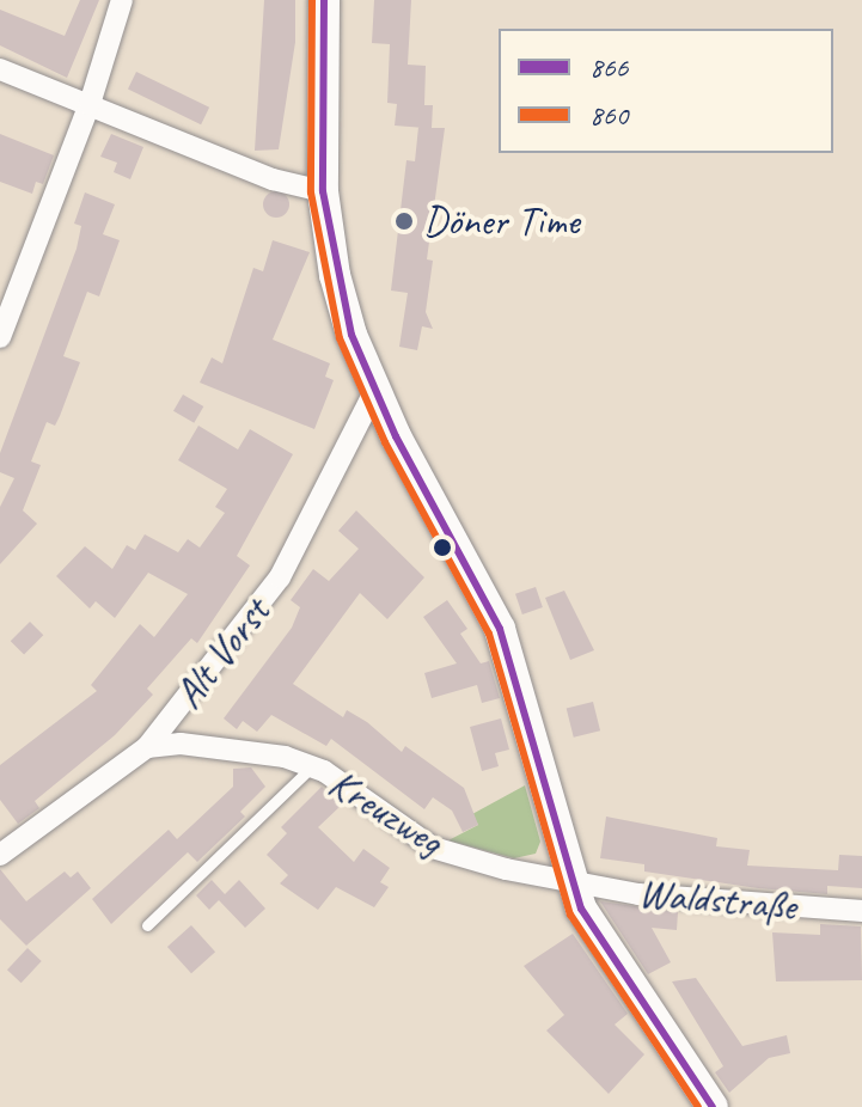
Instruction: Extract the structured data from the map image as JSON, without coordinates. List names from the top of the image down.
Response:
{
  "streets": {
    "street": ["Alt Vorst", "Kreuzweg", "Waldstraße"]
  },
  "crossings": [
    ["Alt Vorst", "Kreuzweg"],
    ["Kreuzweg", "Waldstraße"]
  ],
  "places": ["Döner Time"],
  "lines": ["transit line 866", "transit line 860"],
  "legend": ["866", "860"]
}
